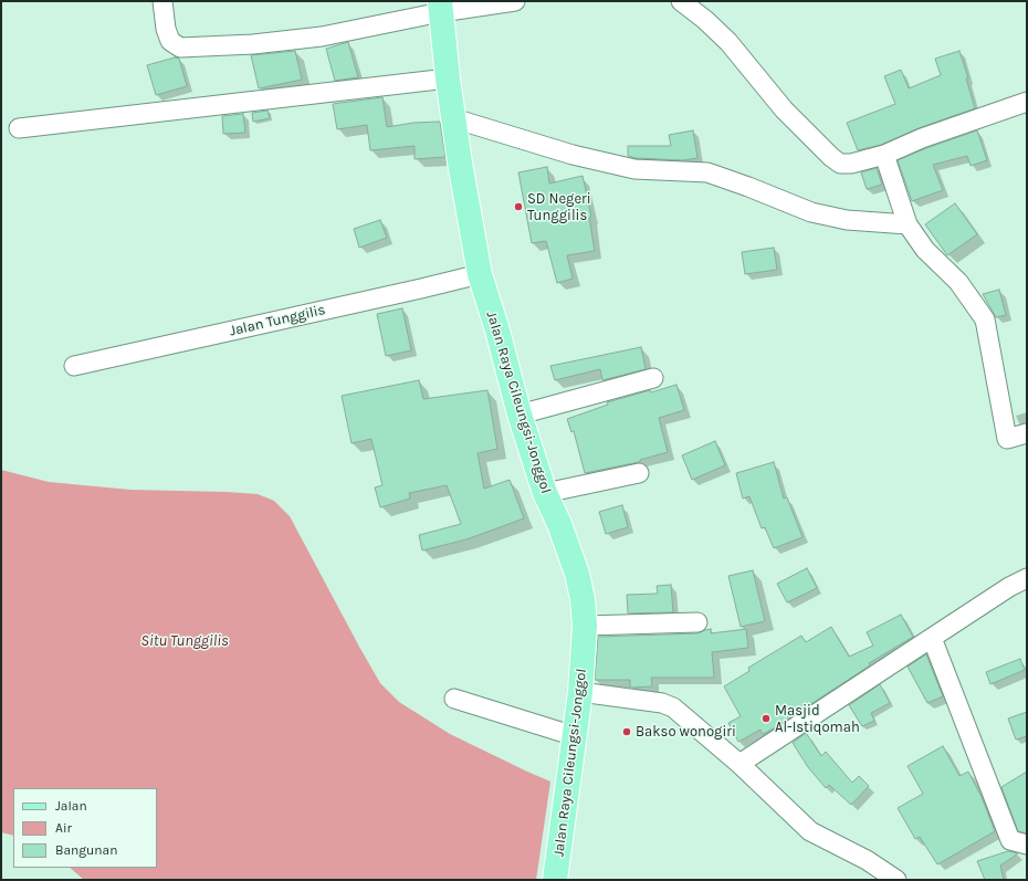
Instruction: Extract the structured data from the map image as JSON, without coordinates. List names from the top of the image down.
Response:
{
  "streets": {
    "main road": ["Jalan Raya Cileungsi-Jonggol"],
    "street": ["Jalan Tunggilis"]
  },
  "crossings": [
    ["Jalan Tunggilis", "Jalan Raya Cileungsi-Jonggol"]
  ],
  "water": ["Situ Tunggilis"],
  "places": ["SD Negeri Tunggilis", "Masjid Al-Istiqomah", "Bakso wonogiri"],
  "legend": ["Jalan", "Air", "Bangunan"]
}
